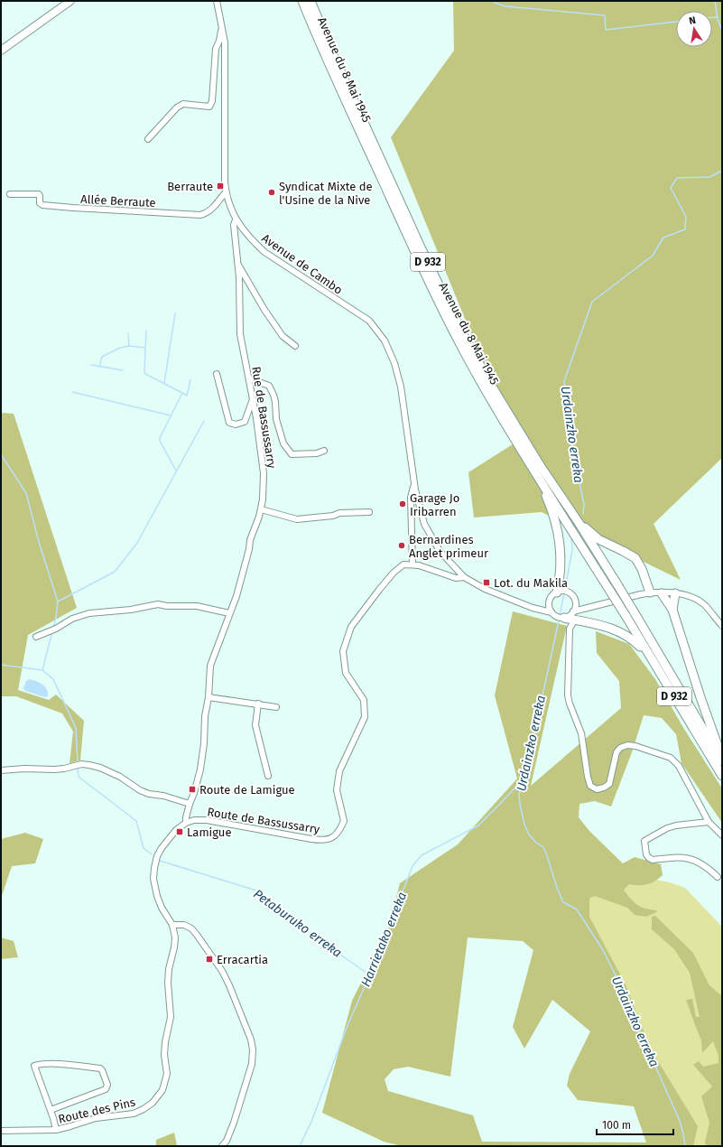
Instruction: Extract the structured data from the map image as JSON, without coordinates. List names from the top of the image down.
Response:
{
  "streets": {
    "highway": ["Avenue du 8 Mai 1945", "D 932"],
    "street": [
      "Allée Berraute",
      "Avenue de Cambo",
      "Rue de Bassussarry",
      "Route de Bassussarry",
      "Route des Pins"
    ]
  },
  "crossings": [
    ["Avenue du 8 Mai 1945", "D 932"],
    ["Allée Berraute", "Avenue de Cambo"],
    ["Avenue de Cambo", "Rue de Bassussarry"],
    ["Avenue de Cambo", "Route de Bassussarry"],
    ["Route de Bassussarry", "Route des Pins"]
  ],
  "water": ["Urdainzko erreka", "Petaburuko erreka", "Harrietako erreka"],
  "places": {
    "transit": [
      "Berraute",
      "Lot. du Makila",
      "Route de Lamigue",
      "Lamigue",
      "Erracartia"
    ],
    "other": ["Syndicat Mixte de l'Usine de la Nive", "Garage Jo Iribarren", "Bernardines Anglet primeur"]
  },
  "scale_bar": "100 m",
  "north": "top"
}
